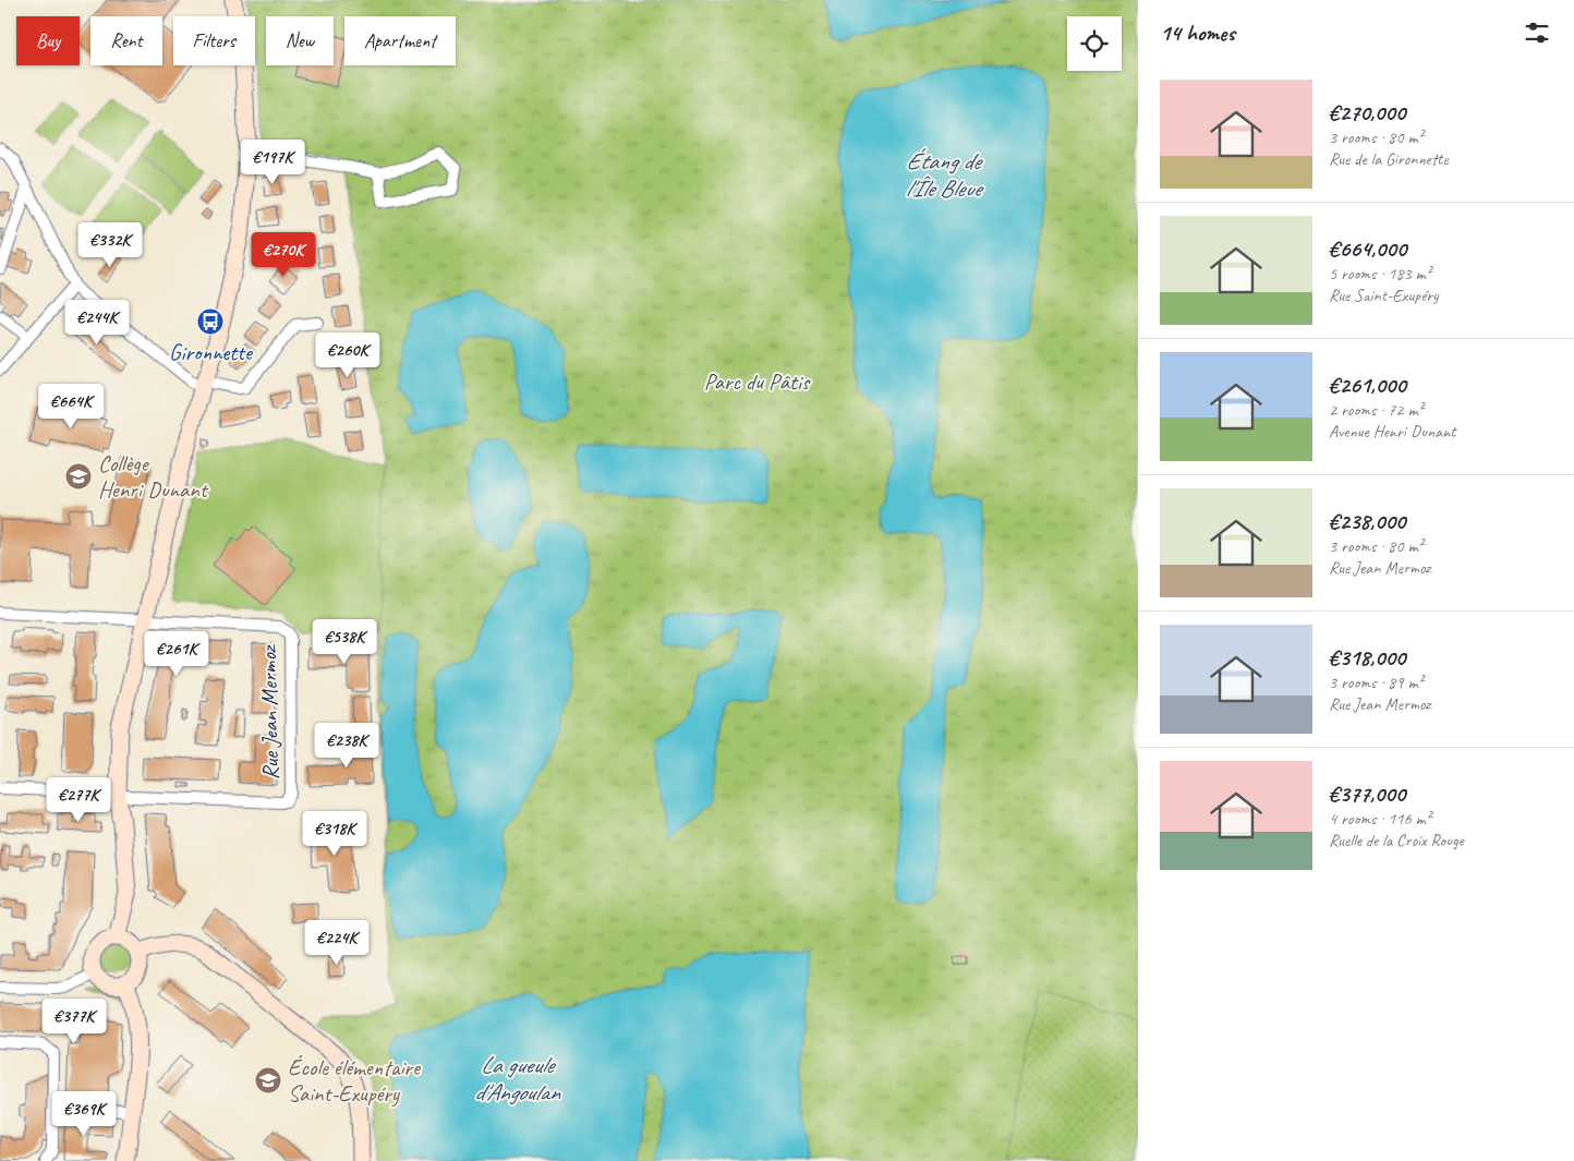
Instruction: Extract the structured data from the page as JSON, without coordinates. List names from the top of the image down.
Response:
{
  "streets": {
    "street": ["Rue Jean Mermoz"]
  },
  "water": ["Étang de l'Île Bleue", "La gueule d'Angoulan"],
  "parks": ["Parc du Pâtis"],
  "places": {
    "bus stop": ["Gironnette"],
    "school or university": ["Collège Henri Dunant", "École élémentaire Saint-Exupéry"]
  },
  "page": {
    "heading": "14 homes",
    "chip": [
      "Buy",
      "Rent",
      "Filters",
      "New",
      "Apartment"
    ],
    "list": [
      {
        "name": "€270,000",
        "note": "3 rooms · 80 m² · Rue de la Gironnette"
      },
      {
        "name": "€664,000",
        "note": "5 rooms · 183 m² · Rue Saint-Exupéry"
      },
      {
        "name": "€261,000",
        "note": "2 rooms · 72 m² · Avenue Henri Dunant"
      },
      {
        "name": "€238,000",
        "note": "3 rooms · 80 m² · Rue Jean Mermoz"
      },
      {
        "name": "€318,000",
        "note": "3 rooms · 89 m² · Rue Jean Mermoz"
      },
      {
        "name": "€377,000",
        "note": "4 rooms · 116 m² · Ruelle de la Croix Rouge"
      }
    ],
    "price": [
      "€197K",
      "€332K",
      "€270K",
      "€244K",
      "€260K",
      "€664K",
      "€538K",
      "€261K",
      "€238K",
      "€277K",
      "€318K",
      "€224K",
      "€377K",
      "€369K"
    ]
  }
}
